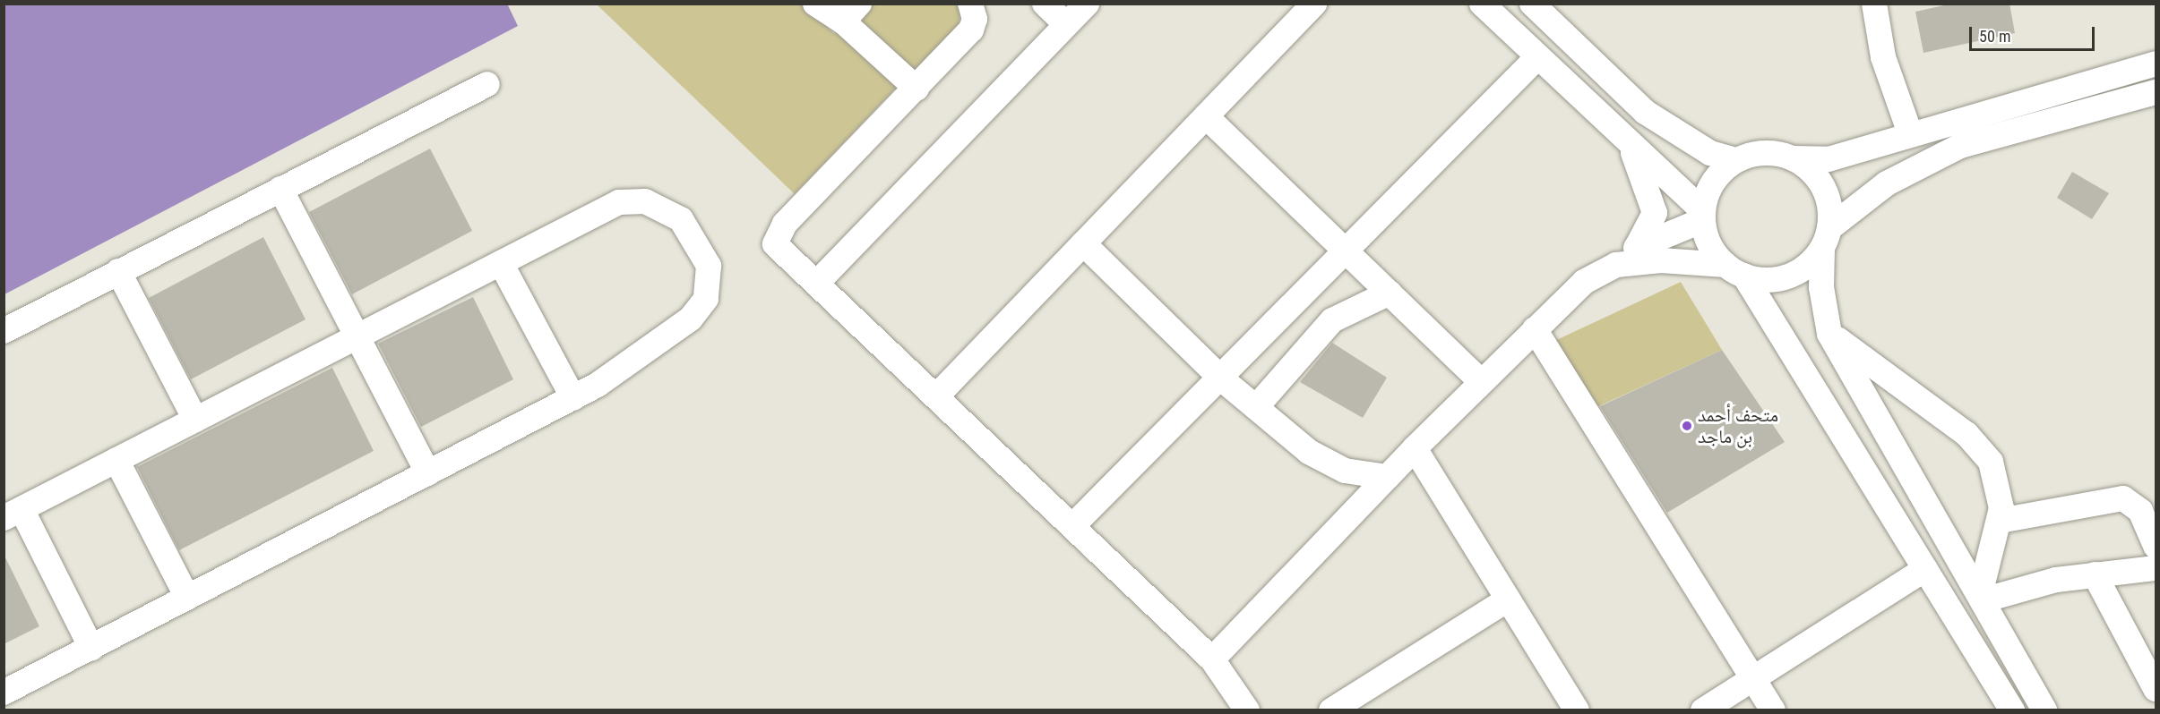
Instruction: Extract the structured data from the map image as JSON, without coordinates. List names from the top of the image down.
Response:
{
  "places": ["متحف أحمد بن ماجد"],
  "scale_bar": "50 m"
}
